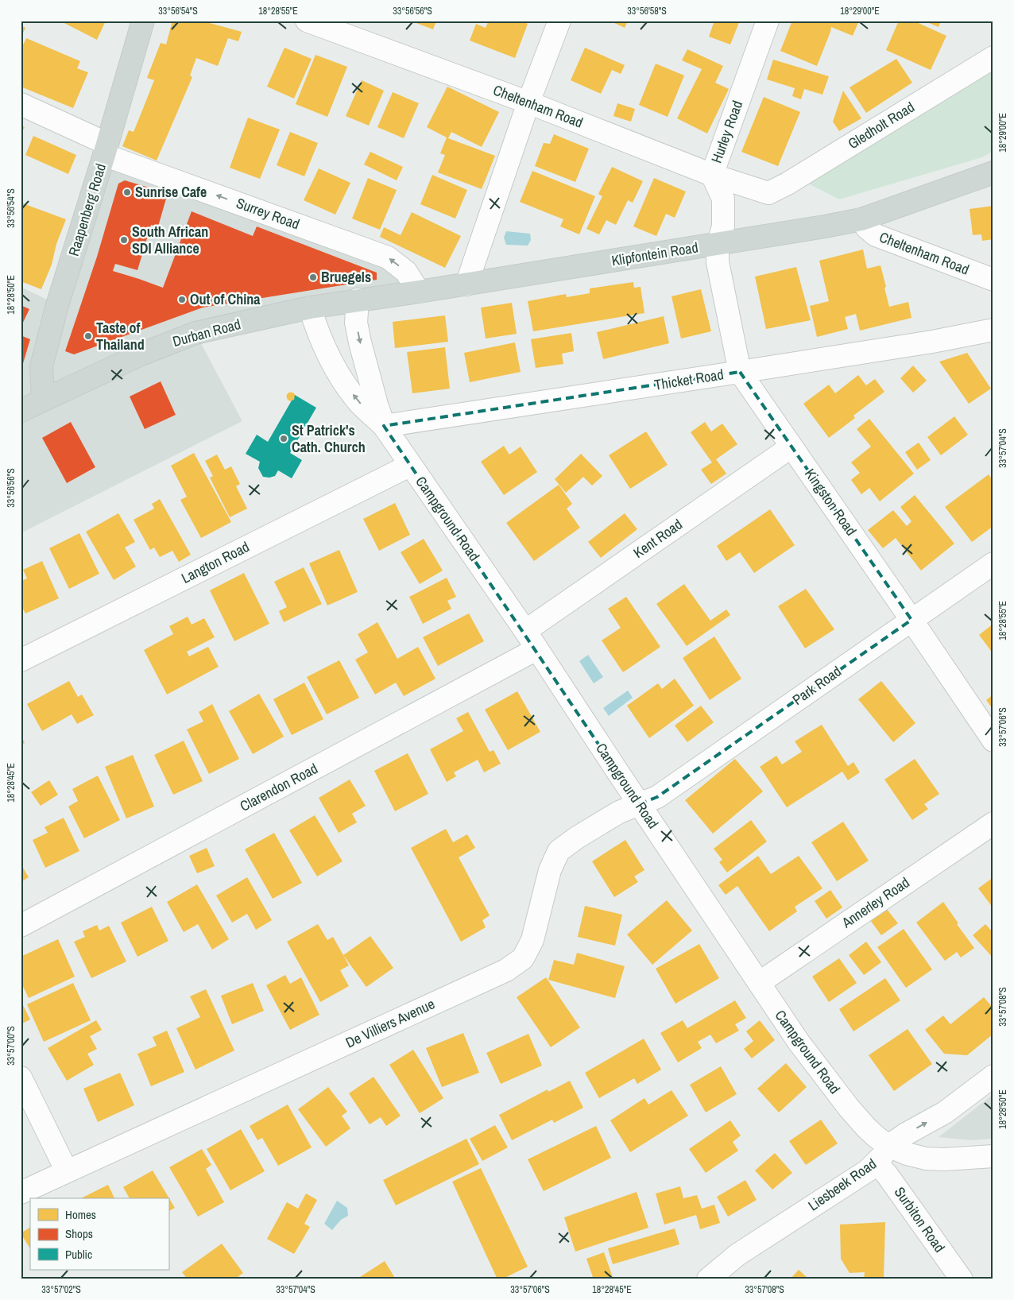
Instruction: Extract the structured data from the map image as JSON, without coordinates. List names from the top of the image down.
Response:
{
  "streets": {
    "main road": ["Raapenberg Road", "Klipfontein Road", "Durban Road"],
    "street": [
      "Cheltenham Road",
      "Gledholt Road",
      "Hurley Road",
      "Surrey Road",
      "Thicket Road",
      "Kingston Road",
      "Campground Road",
      "Kent Road",
      "Langton Road",
      "Park Road",
      "Clarendon Road",
      "Annerley Road",
      "De Villiers Avenue",
      "Liesbeek Road",
      "Surbiton Road"
    ]
  },
  "crossings": [
    ["Cheltenham Road", "Gledholt Road"],
    ["Cheltenham Road", "Hurley Road"],
    ["Cheltenham Road", "Klipfontein Road"],
    ["Hurley Road", "Klipfontein Road"],
    ["Hurley Road", "Kingston Road"],
    ["Raapenberg Road", "Surrey Road"],
    ["Raapenberg Road", "Durban Road"],
    ["Surrey Road", "Klipfontein Road"],
    ["Klipfontein Road", "Durban Road"],
    ["Klipfontein Road", "Kingston Road"],
    ["Klipfontein Road", "Campground Road"],
    ["Durban Road", "Campground Road"],
    ["Thicket Road", "Kingston Road"],
    ["Thicket Road", "Campground Road"],
    ["Kingston Road", "Kent Road"],
    ["Kingston Road", "Park Road"],
    ["Campground Road", "Kent Road"],
    ["Campground Road", "Langton Road"],
    ["Campground Road", "Park Road"],
    ["Campground Road", "Clarendon Road"],
    ["Campground Road", "Annerley Road"],
    ["Campground Road", "De Villiers Avenue"],
    ["Campground Road", "Liesbeek Road"],
    ["Kent Road", "Clarendon Road"],
    ["Park Road", "De Villiers Avenue"],
    ["Liesbeek Road", "Surbiton Road"]
  ],
  "one_way": ["Surrey Road", "Liesbeek Road"],
  "places": [
    "Sunrise Cafe",
    "South African SDI Alliance",
    "Bruegels",
    "Out of China",
    "Taste of Thailand",
    "St Patrick's Cath. Church"
  ],
  "legend": ["Homes", "Shops", "Public"],
  "coordinates": [
    "33°56'54\"S",
    "18°28'55\"E",
    "33°56'56\"S",
    "33°56'58\"S",
    "18°29'00\"E",
    "18°28'50\"E",
    "33°57'04\"S",
    "33°57'06\"S",
    "18°28'45\"E",
    "33°57'08\"S",
    "33°57'00\"S",
    "33°57'02\"S"
  ]
}
